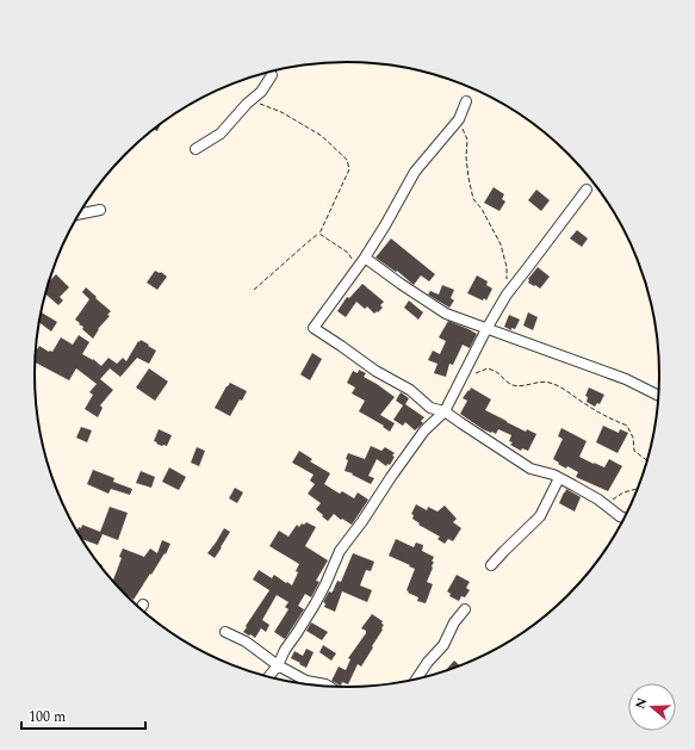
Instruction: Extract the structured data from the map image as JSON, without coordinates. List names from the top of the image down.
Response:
{
  "scale_bar": "100 m",
  "north": "left"
}
